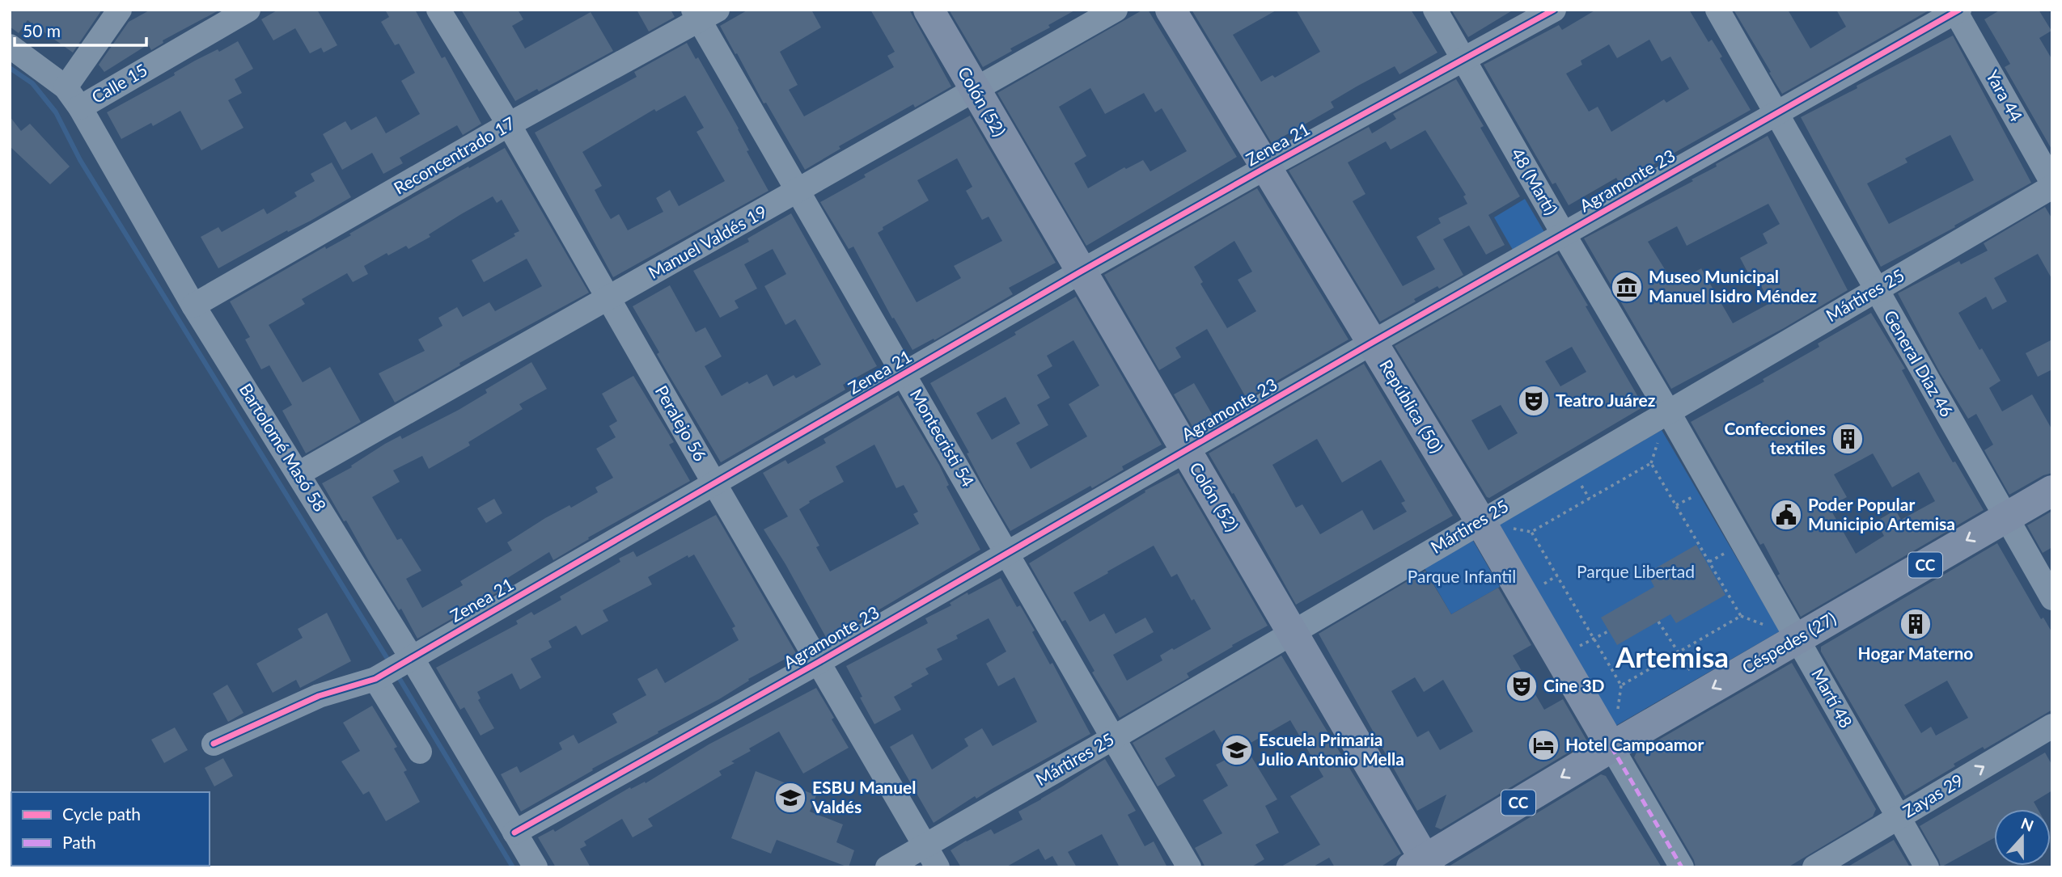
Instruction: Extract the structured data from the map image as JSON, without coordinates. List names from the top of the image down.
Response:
{
  "streets": {
    "main road": [
      "Colón (52)",
      "República (50)",
      "CC",
      "Céspedes (27)"
    ],
    "street": [
      "Calle 15",
      "Yara 44",
      "Zenea 21",
      "Reconcentrado 17",
      "Agramonte 23",
      "48 (Martí)",
      "Manuel Valdés 19",
      "Mártires 25",
      "General Díaz 46",
      "Peralejo 56",
      "Montecristi 54",
      "Bartolomé Masó 58",
      "Martí 48",
      "Zayas 29"
    ]
  },
  "crossings": [
    ["Calle 15", "Bartolomé Masó 58"],
    ["Yara 44", "Agramonte 23"],
    ["Yara 44", "Mártires 25"],
    ["Colón (52)", "Zenea 21"],
    ["Colón (52)", "Agramonte 23"],
    ["Colón (52)", "Manuel Valdés 19"],
    ["Colón (52)", "Mártires 25"],
    ["Colón (52)", "Céspedes (27)"],
    ["Zenea 21", "48 (Martí)"],
    ["Zenea 21", "República (50)"],
    ["Zenea 21", "Peralejo 56"],
    ["Zenea 21", "Montecristi 54"],
    ["Zenea 21", "Bartolomé Masó 58"],
    ["Reconcentrado 17", "Peralejo 56"],
    ["Reconcentrado 17", "Montecristi 54"],
    ["Reconcentrado 17", "Bartolomé Masó 58"],
    ["Agramonte 23", "48 (Martí)"],
    ["Agramonte 23", "General Díaz 46"],
    ["Agramonte 23", "República (50)"],
    ["Agramonte 23", "Peralejo 56"],
    ["Agramonte 23", "Montecristi 54"],
    ["Agramonte 23", "Bartolomé Masó 58"],
    ["48 (Martí)", "Mártires 25"],
    ["48 (Martí)", "Martí 48"],
    ["Manuel Valdés 19", "Peralejo 56"],
    ["Manuel Valdés 19", "Montecristi 54"],
    ["Manuel Valdés 19", "Bartolomé Masó 58"],
    ["Mártires 25", "General Díaz 46"],
    ["Mártires 25", "República (50)"],
    ["Mártires 25", "Peralejo 56"],
    ["Mártires 25", "Montecristi 54"],
    ["Mártires 25", "Martí 48"],
    ["General Díaz 46", "Céspedes (27)"],
    ["República (50)", "Céspedes (27)"],
    ["Céspedes (27)", "Martí 48"],
    ["Martí 48", "Zayas 29"]
  ],
  "one_way": ["Céspedes (27)", "Zayas 29"],
  "districts": ["Artemisa"],
  "parks": ["Parque Libertad", "Parque Infantil"],
  "places": {
    "museum": ["Museo Municipal Manuel Isidro Méndez"],
    "theatre": ["Teatro Juárez", "Cine 3D"],
    "building": ["Confecciones textiles", "Hogar Materno"],
    "public building": ["Poder Popular Municipio Artemisa"],
    "hotel": ["Hotel Campoamor"],
    "school or university": ["Escuela Primaria Julio Antonio Mella", "ESBU Manuel Valdés"]
  },
  "legend": ["Cycle path", "Path"],
  "scale_bar": "50 m",
  "north": "top"
}
